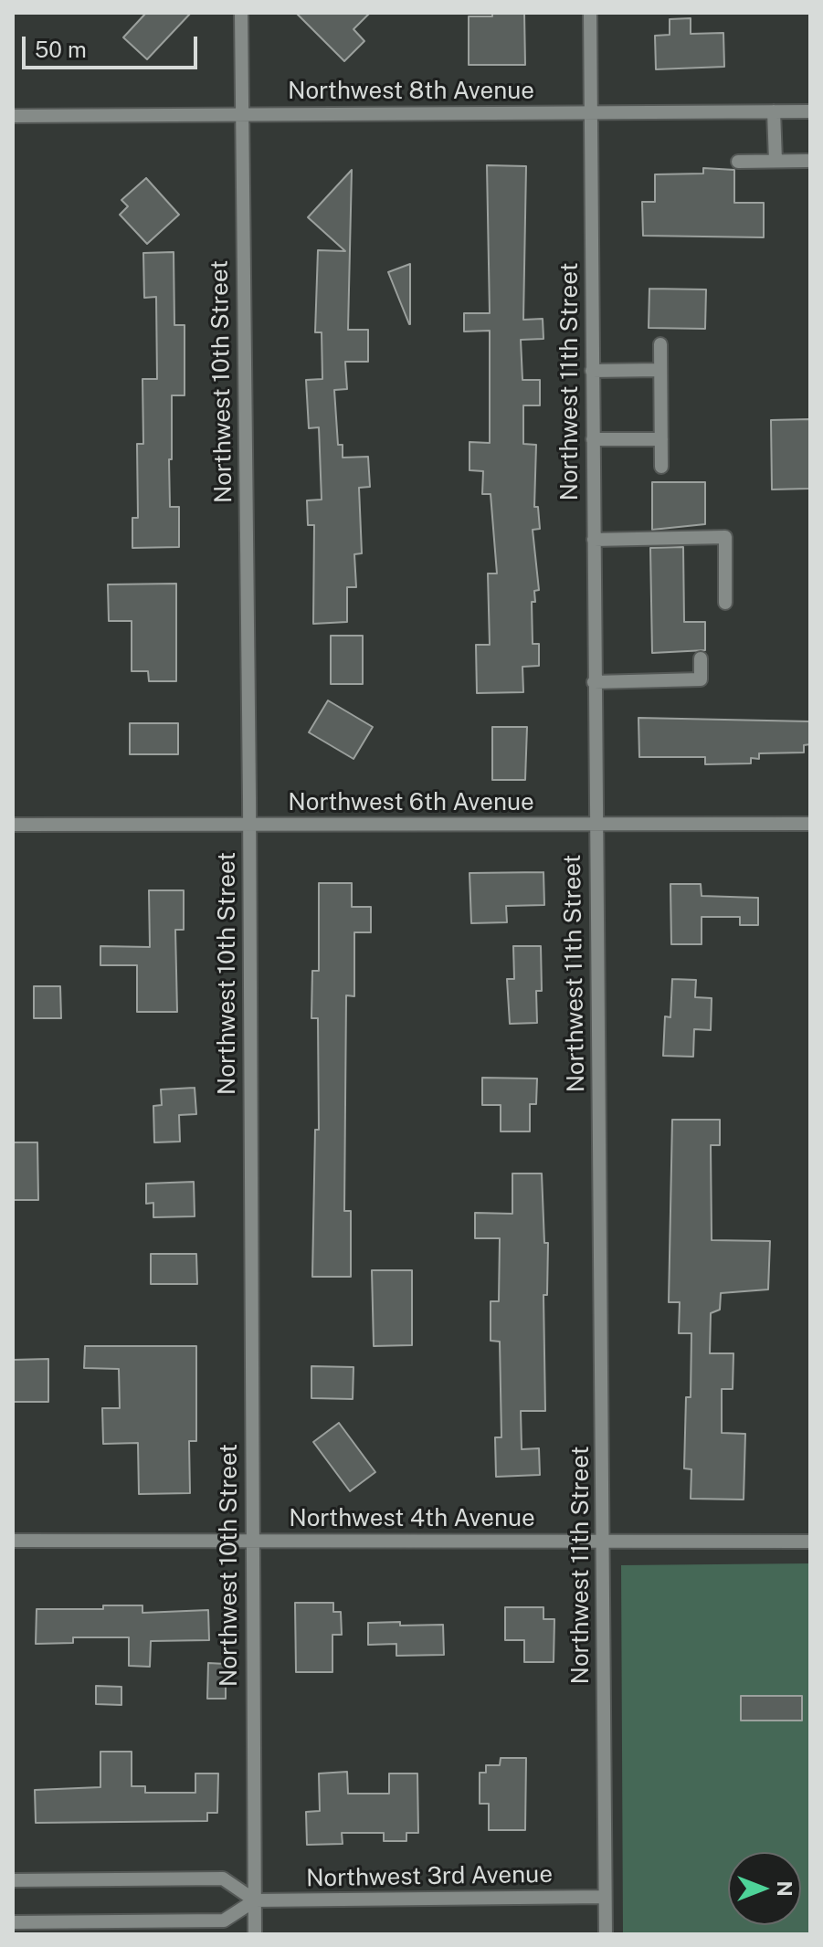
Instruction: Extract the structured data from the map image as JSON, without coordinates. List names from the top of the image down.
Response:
{
  "streets": {
    "street": [
      "Northwest 8th Avenue",
      "Northwest 10th Street",
      "Northwest 11th Street",
      "Northwest 6th Avenue",
      "Northwest 4th Avenue",
      "Northwest 3rd Avenue"
    ]
  },
  "crossings": [
    ["Northwest 8th Avenue", "Northwest 10th Street"],
    ["Northwest 8th Avenue", "Northwest 11th Street"],
    ["Northwest 10th Street", "Northwest 6th Avenue"],
    ["Northwest 10th Street", "Northwest 4th Avenue"],
    ["Northwest 10th Street", "Northwest 3rd Avenue"],
    ["Northwest 11th Street", "Northwest 6th Avenue"],
    ["Northwest 11th Street", "Northwest 4th Avenue"],
    ["Northwest 11th Street", "Northwest 3rd Avenue"]
  ],
  "scale_bar": "50 m",
  "north": "right"
}
